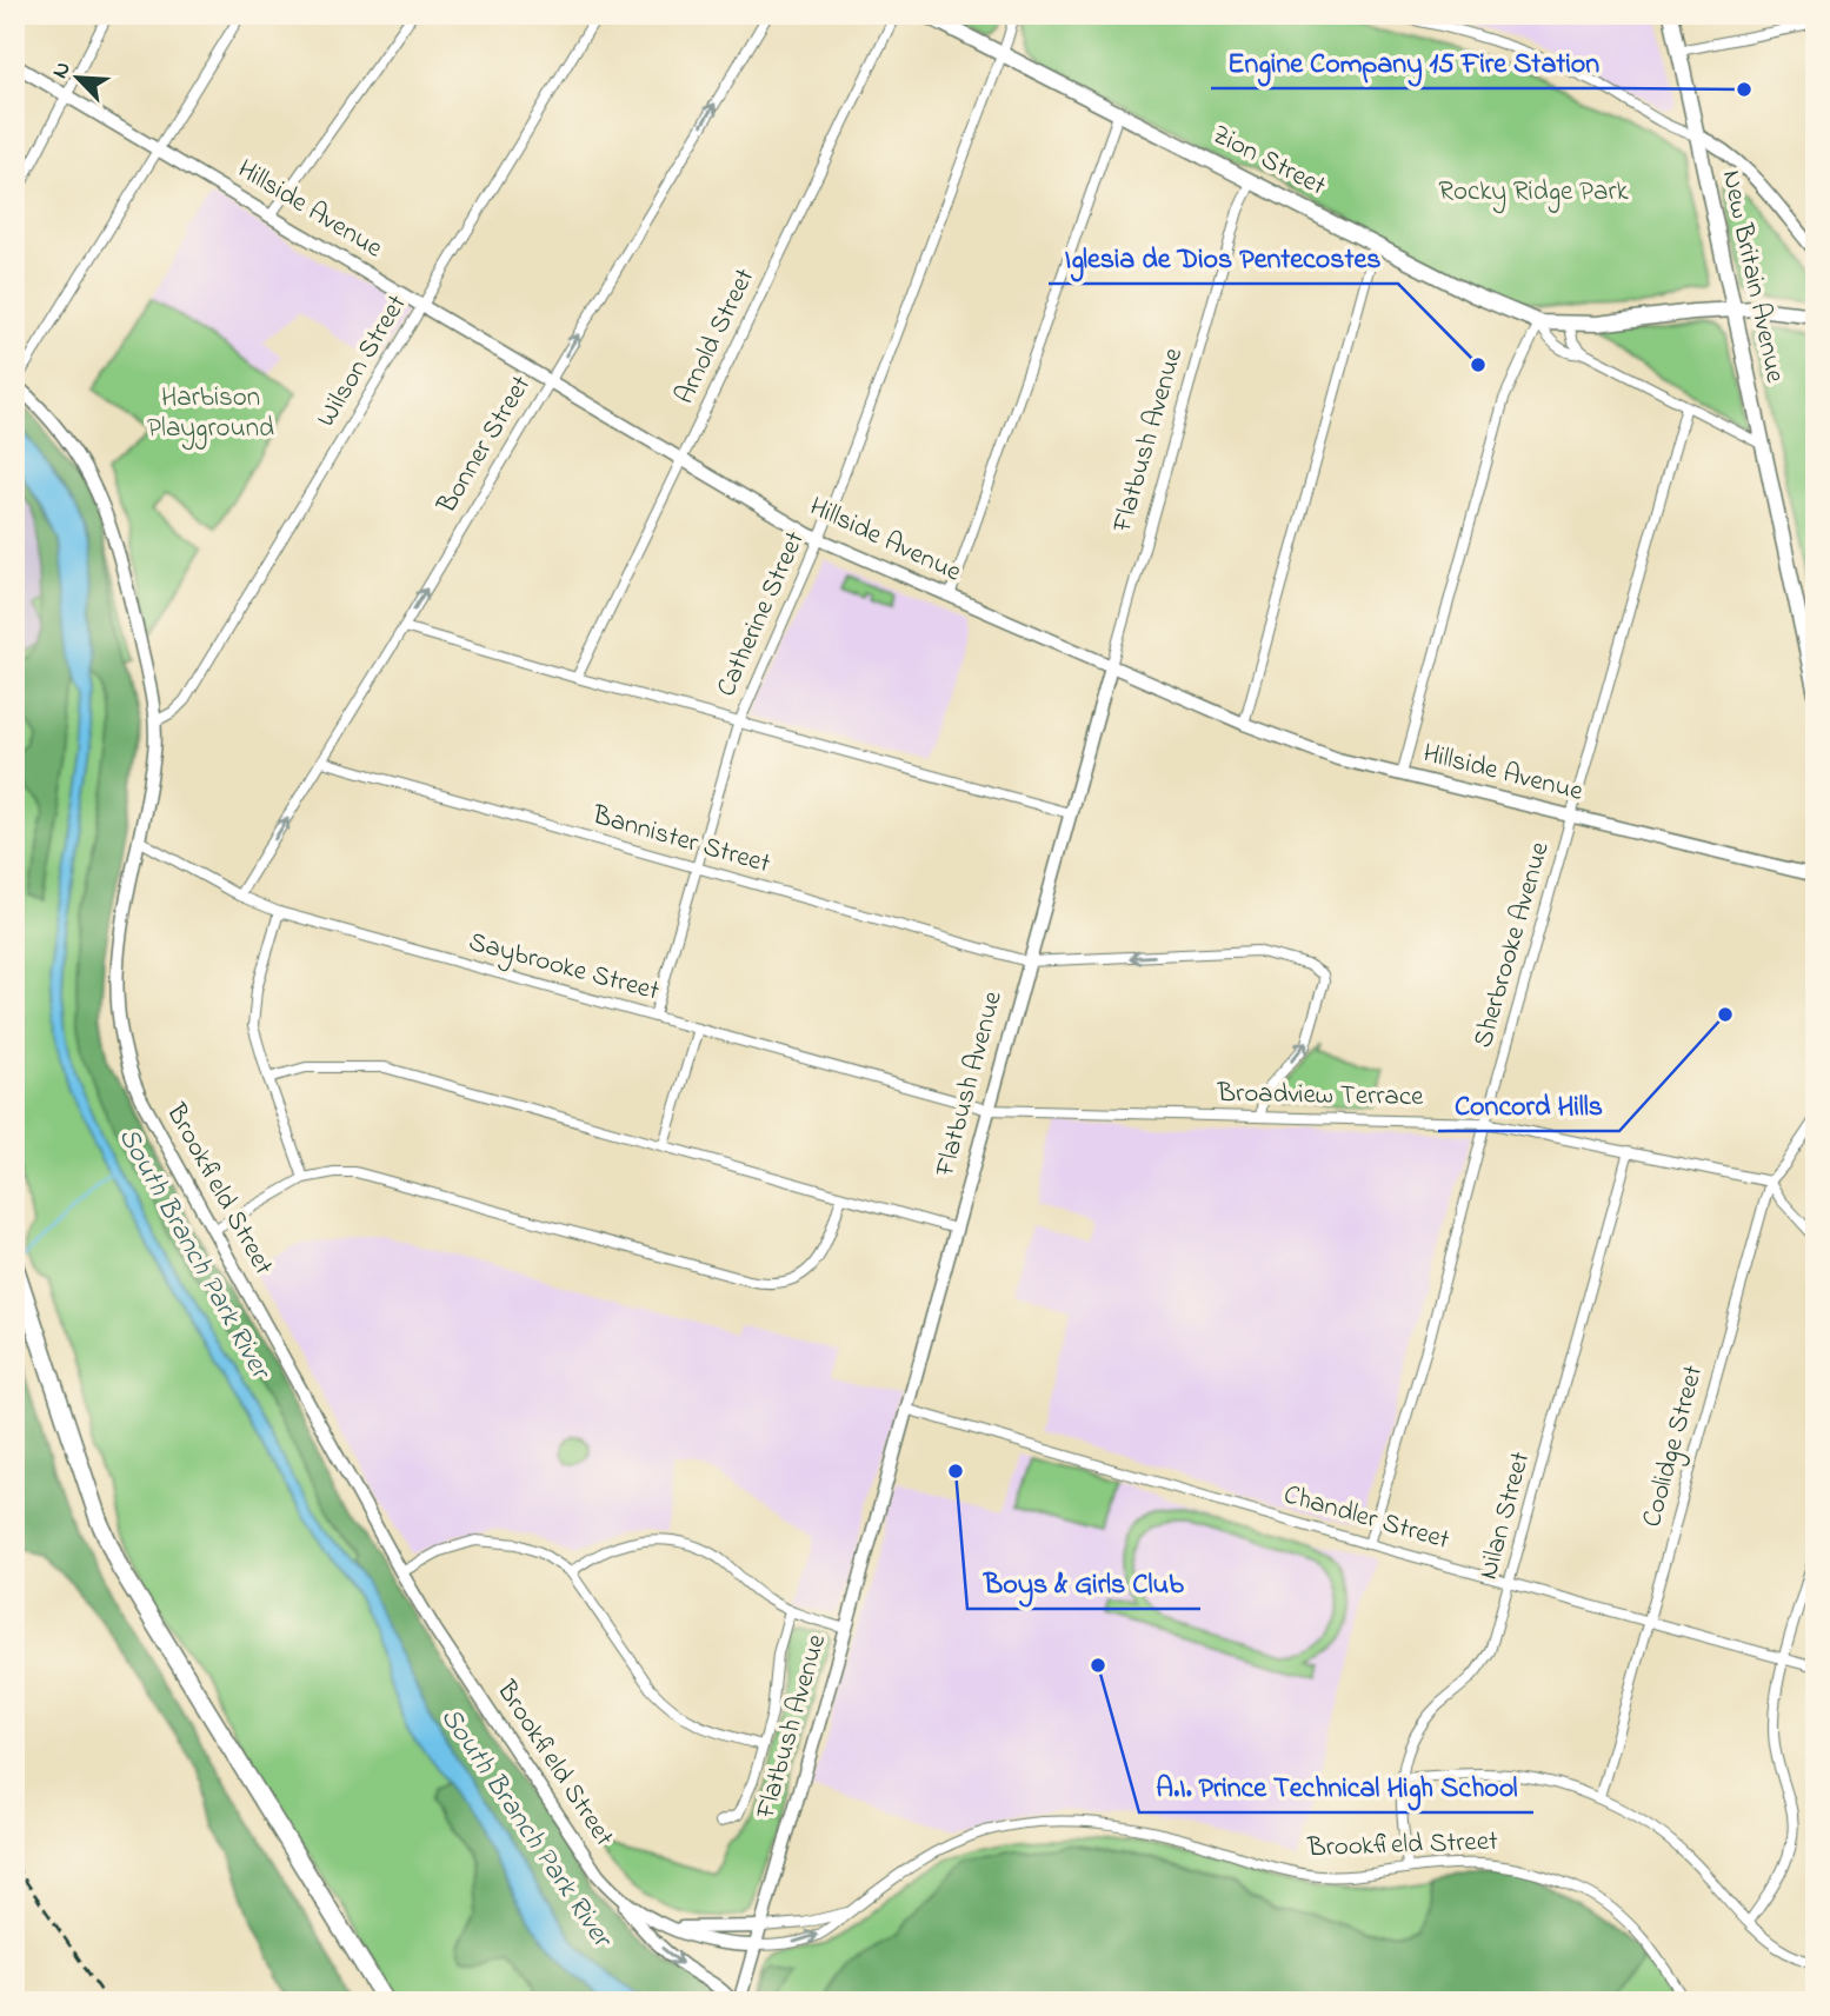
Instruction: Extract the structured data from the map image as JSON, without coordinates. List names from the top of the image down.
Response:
{
  "streets": {
    "main road": ["Zion Street", "New Britain Avenue"],
    "street": [
      "Hillside Avenue",
      "Arnold Street",
      "Wilson Street",
      "Flatbush Avenue",
      "Bonner Street",
      "Catherine Street",
      "Bannister Street",
      "Sherbrooke Avenue",
      "Saybrooke Street",
      "Broadview Terrace",
      "Brookfield Street",
      "Coolidge Street",
      "Nilan Street",
      "Chandler Street"
    ]
  },
  "crossings": [
    ["Zion Street", "New Britain Avenue"],
    ["Zion Street", "Flatbush Avenue"],
    ["Zion Street", "Catherine Street"],
    ["Zion Street", "Sherbrooke Avenue"],
    ["Hillside Avenue", "Arnold Street"],
    ["Hillside Avenue", "Wilson Street"],
    ["Hillside Avenue", "Flatbush Avenue"],
    ["Hillside Avenue", "Bonner Street"],
    ["Hillside Avenue", "Catherine Street"],
    ["Hillside Avenue", "Sherbrooke Avenue"],
    ["Wilson Street", "Brookfield Street"],
    ["Flatbush Avenue", "Bannister Street"],
    ["Flatbush Avenue", "Saybrooke Street"],
    ["Flatbush Avenue", "Broadview Terrace"],
    ["Flatbush Avenue", "Brookfield Street"],
    ["Flatbush Avenue", "Chandler Street"],
    ["Bonner Street", "Bannister Street"],
    ["Bonner Street", "Saybrooke Street"],
    ["Catherine Street", "Bannister Street"],
    ["Catherine Street", "Saybrooke Street"],
    ["Bannister Street", "Broadview Terrace"],
    ["Sherbrooke Avenue", "Broadview Terrace"],
    ["Sherbrooke Avenue", "Chandler Street"],
    ["Saybrooke Street", "Broadview Terrace"],
    ["Saybrooke Street", "Brookfield Street"],
    ["Broadview Terrace", "Coolidge Street"],
    ["Broadview Terrace", "Nilan Street"],
    ["Brookfield Street", "Nilan Street"],
    ["Coolidge Street", "Chandler Street"],
    ["Nilan Street", "Chandler Street"]
  ],
  "one_way": ["Bonner Street"],
  "water": ["South Branch Park River"],
  "parks": ["Rocky Ridge Park", "Harbison Playground"],
  "places": [
    "Engine Company 15 Fire Station",
    "Iglesia de Dios Pentecostes",
    "Concord Hills",
    "Boys & Girls Club",
    "A.I. Prince Technical High School"
  ],
  "north": "top left"
}
